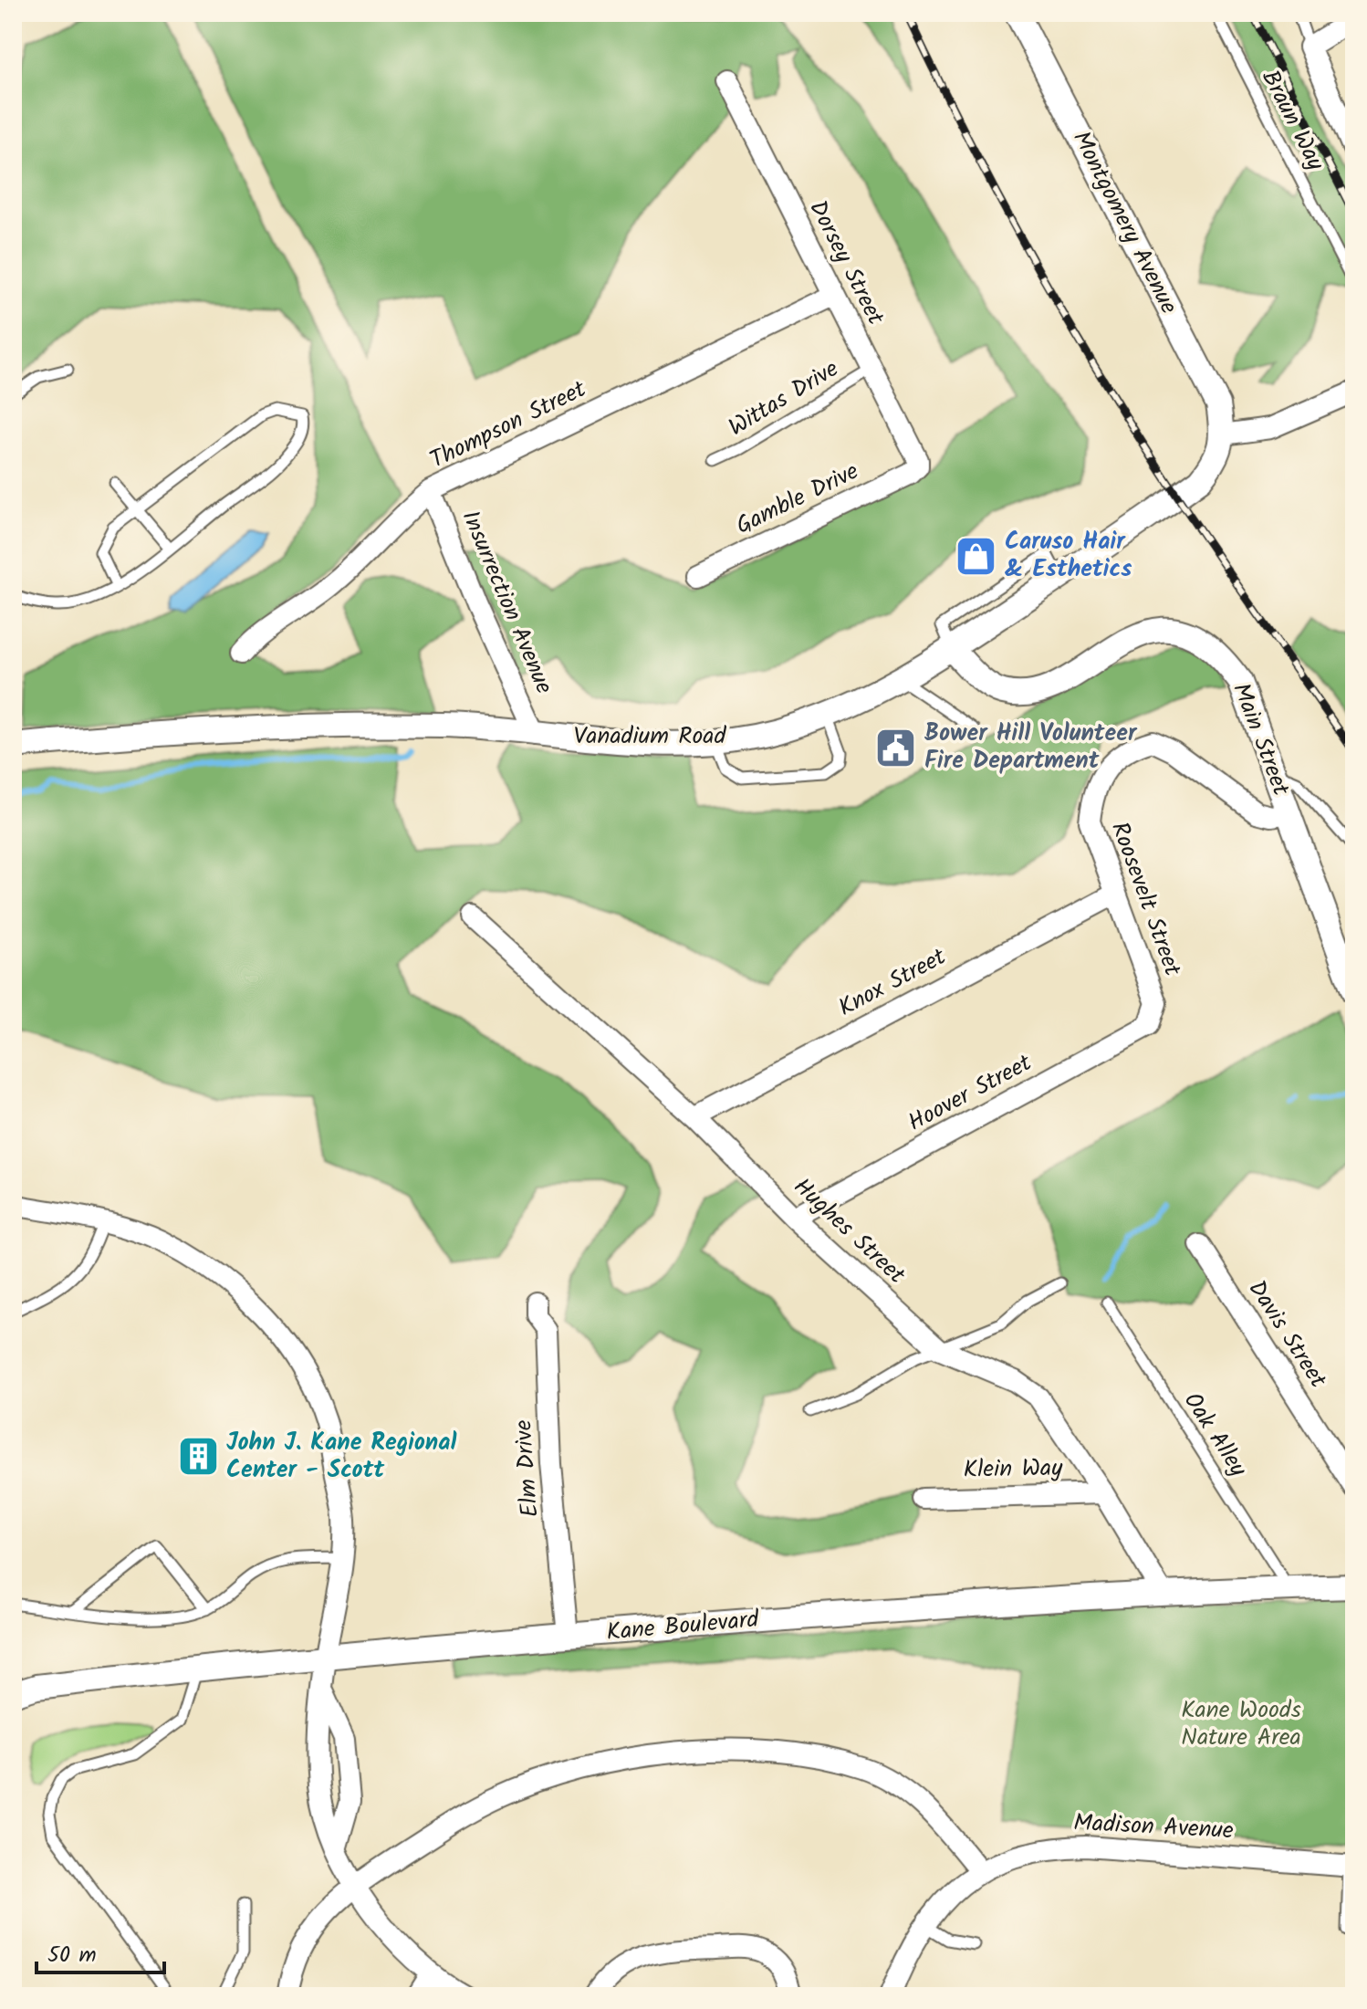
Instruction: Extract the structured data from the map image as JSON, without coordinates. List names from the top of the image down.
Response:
{
  "streets": {
    "street": [
      "Montgomery Avenue",
      "Dorsey Street",
      "Thompson Street",
      "Gamble Drive",
      "Insurrection Avenue",
      "Vanadium Road",
      "Main Street",
      "Roosevelt Street",
      "Knox Street",
      "Hoover Street",
      "Hughes Street",
      "Davis Street",
      "Elm Drive",
      "Klein Way",
      "Kane Boulevard",
      "Madison Avenue"
    ],
    "lane": ["Braun Way", "Wittas Drive", "Oak Alley"]
  },
  "crossings": [
    ["Montgomery Avenue", "Vanadium Road"],
    ["Dorsey Street", "Wittas Drive"],
    ["Dorsey Street", "Thompson Street"],
    ["Dorsey Street", "Gamble Drive"],
    ["Thompson Street", "Insurrection Avenue"],
    ["Insurrection Avenue", "Vanadium Road"],
    ["Vanadium Road", "Main Street"],
    ["Main Street", "Roosevelt Street"],
    ["Roosevelt Street", "Knox Street"],
    ["Roosevelt Street", "Hoover Street"],
    ["Knox Street", "Hughes Street"],
    ["Hoover Street", "Hughes Street"],
    ["Hughes Street", "Klein Way"],
    ["Hughes Street", "Kane Boulevard"],
    ["Oak Alley", "Kane Boulevard"],
    ["Elm Drive", "Kane Boulevard"]
  ],
  "parks": ["Kane Woods Nature Area"],
  "places": {
    "shop": ["Caruso Hair & Esthetics"],
    "public building": ["Bower Hill Volunteer Fire Department"],
    "building": ["John J. Kane Regional Center - Scott"]
  },
  "scale_bar": "50 m"
}
